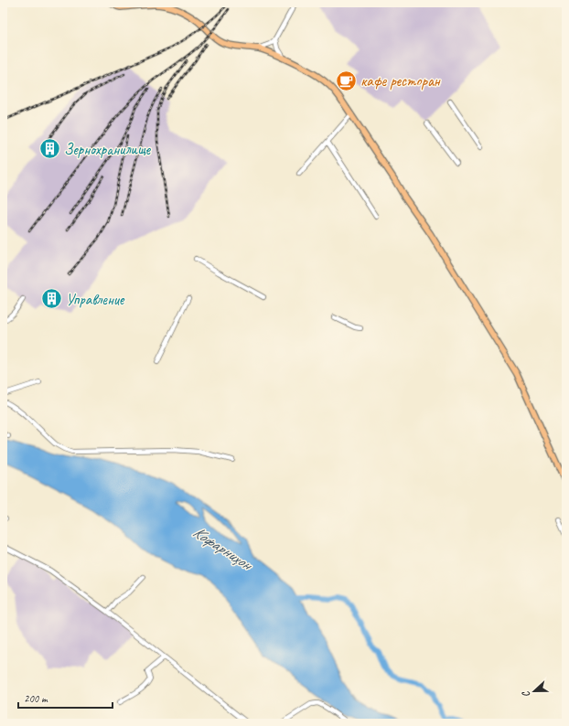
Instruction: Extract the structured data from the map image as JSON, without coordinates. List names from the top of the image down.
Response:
{
  "water": ["Кофарниҳон"],
  "places": {
    "cafe": ["кафе ресторан"],
    "building": ["Зернохранилище", "Управление"]
  },
  "scale_bar": "200 m",
  "north": "left"
}
